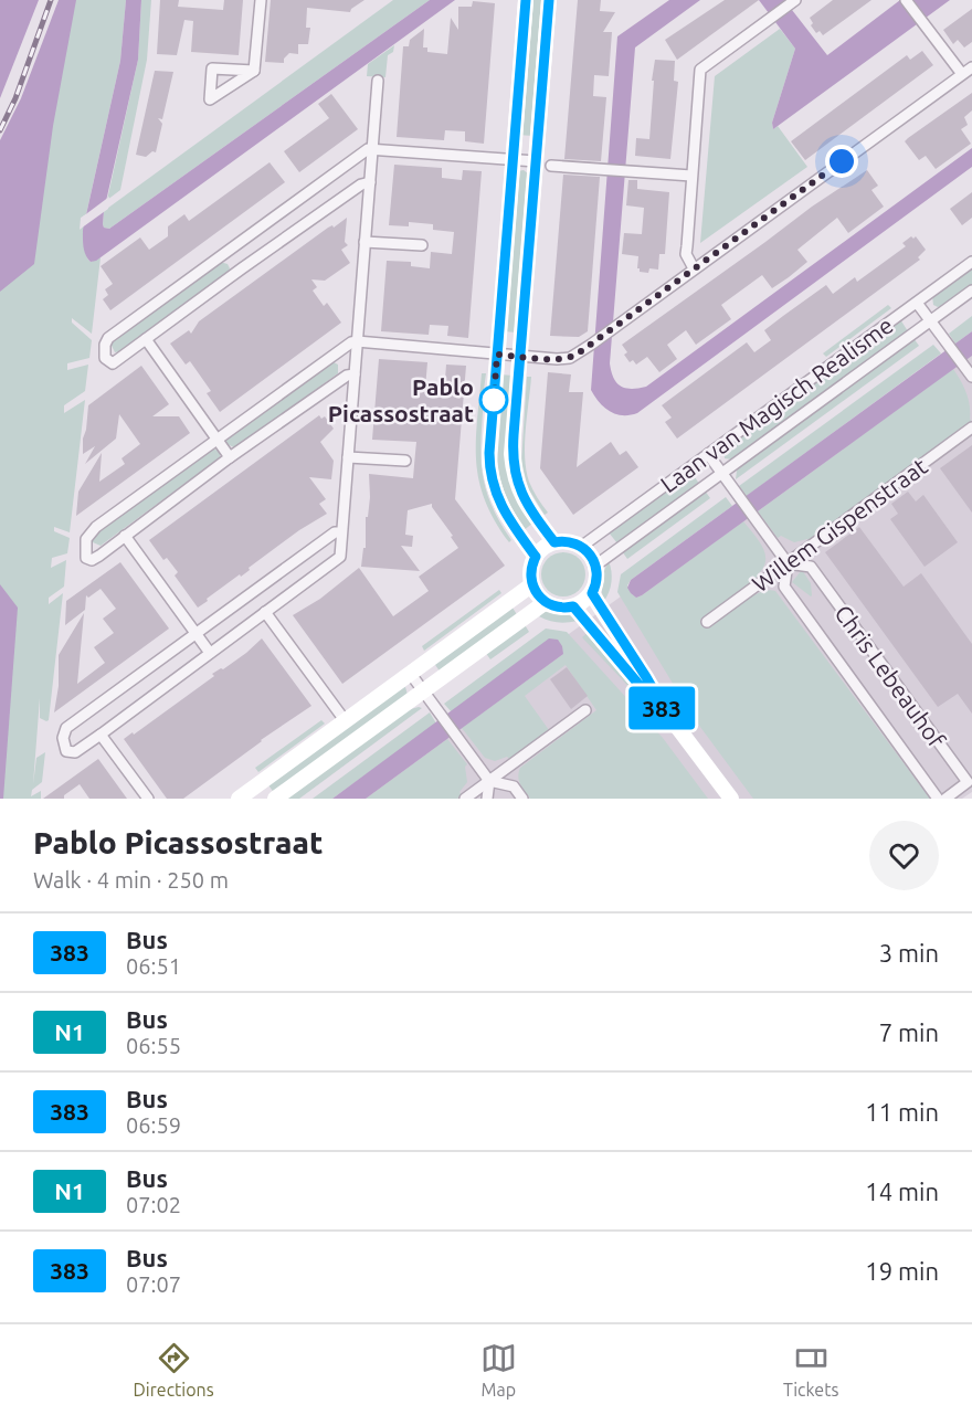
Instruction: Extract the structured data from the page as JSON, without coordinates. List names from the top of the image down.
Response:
{
  "streets": {
    "street": ["Laan van Magisch Realisme", "Willem Gispenstraat", "Chris Lebeauhof"]
  },
  "crossings": [
    ["Willem Gispenstraat", "Chris Lebeauhof"]
  ],
  "places": ["Pablo Picassostraat"],
  "lines": ["bus line 383"],
  "page": {
    "on_map": "383",
    "heading": ["Pablo Picassostraat", "Walk · 4 min · 250 m"],
    "list": [
      {
        "mark": "383",
        "name": "Bus",
        "note": "06:51",
        "value": "3 min"
      },
      {
        "mark": "N1",
        "name": "Bus",
        "note": "06:55",
        "value": "7 min"
      },
      {
        "mark": "383",
        "name": "Bus",
        "note": "06:59",
        "value": "11 min"
      },
      {
        "mark": "N1",
        "name": "Bus",
        "note": "07:02",
        "value": "14 min"
      },
      {
        "mark": "383",
        "name": "Bus",
        "note": "07:07",
        "value": "19 min"
      }
    ],
    "tabs": ["Directions", "Map", "Tickets"]
  }
}
